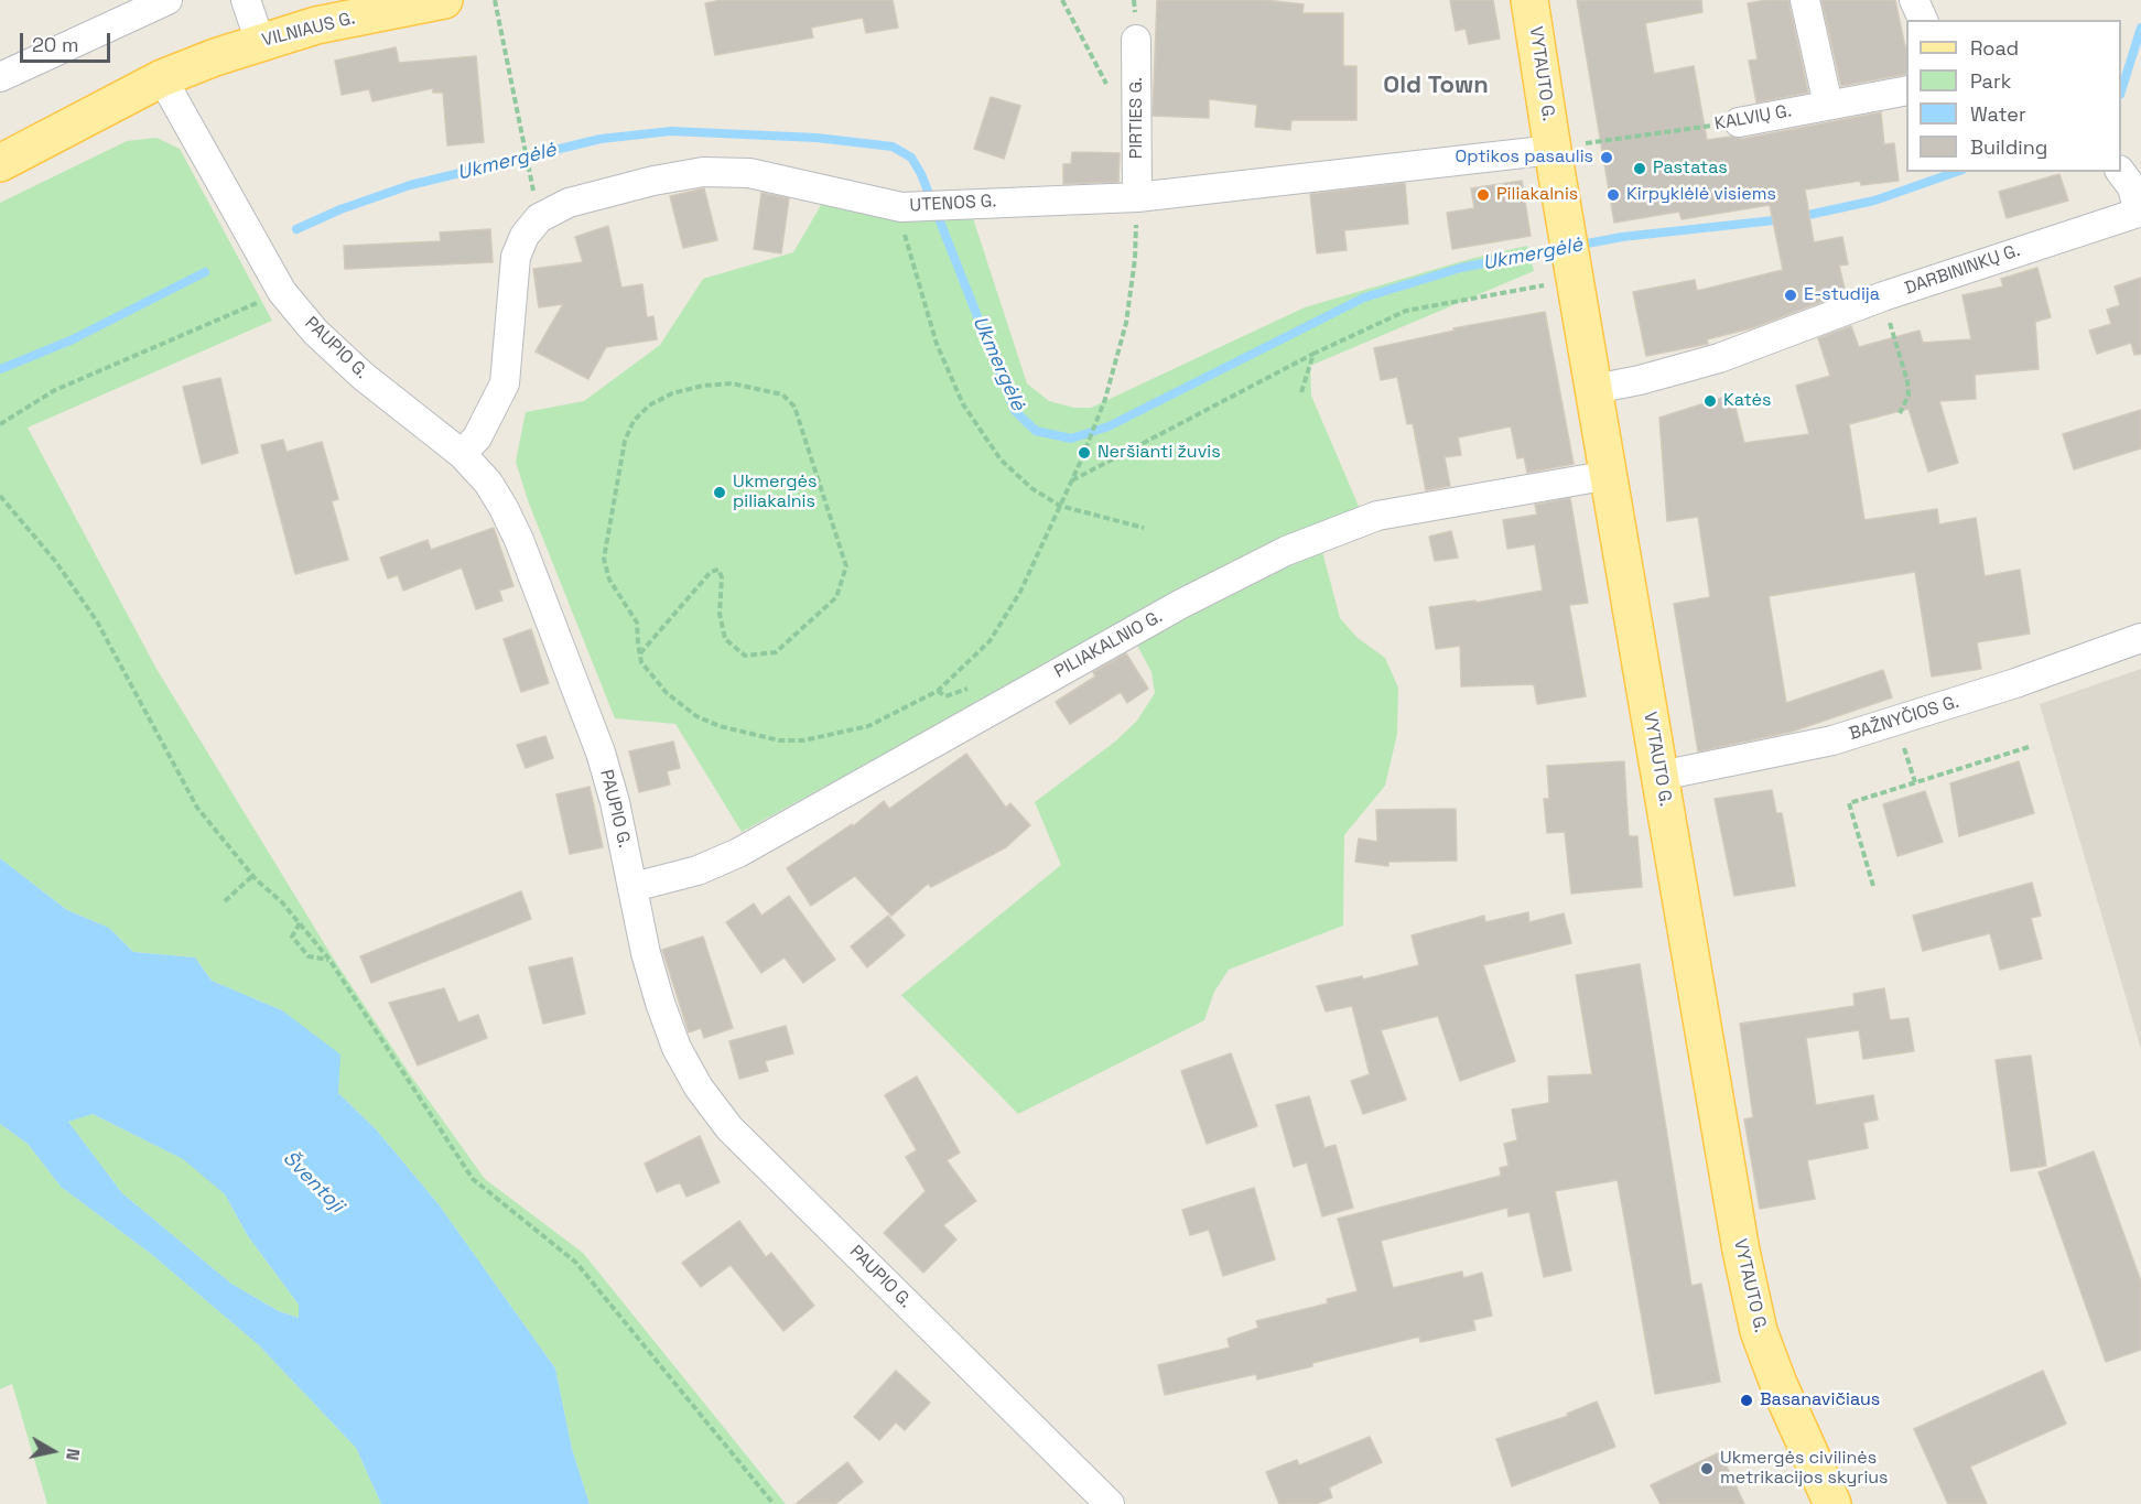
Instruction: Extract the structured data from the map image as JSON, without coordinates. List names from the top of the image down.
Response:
{
  "streets": {
    "main road": ["VILNIAUS G.", "VYTAUTO G."],
    "street": [
      "PIRTIES G.",
      "KALVIŲ G.",
      "UTENOS G.",
      "DARBININKŲ G.",
      "PAUPIO G.",
      "PILIAKALNIO G.",
      "BAŽNYČIOS G."
    ]
  },
  "crossings": [
    ["VILNIAUS G.", "PAUPIO G."],
    ["VYTAUTO G.", "UTENOS G."],
    ["VYTAUTO G.", "DARBININKŲ G."],
    ["VYTAUTO G.", "PILIAKALNIO G."],
    ["VYTAUTO G.", "BAŽNYČIOS G."],
    ["PIRTIES G.", "UTENOS G."],
    ["UTENOS G.", "PAUPIO G."],
    ["PAUPIO G.", "PILIAKALNIO G."]
  ],
  "districts": ["Old Town"],
  "water": ["Ukmergėlė", "Šventoji"],
  "places": [
    "Optikos pasaulis",
    "Pastatas",
    "Piliakalnis",
    "Kirpyklėlė visiems",
    "E-studija",
    "Katės",
    "Neršianti žuvis",
    "Ukmergės piliakalnis",
    "Basanavičiaus",
    "Ukmergės civilinės metrikacijos skyrius"
  ],
  "legend": [
    "Road",
    "Park",
    "Water",
    "Building"
  ],
  "scale_bar": "20 m",
  "north": "right"
}
